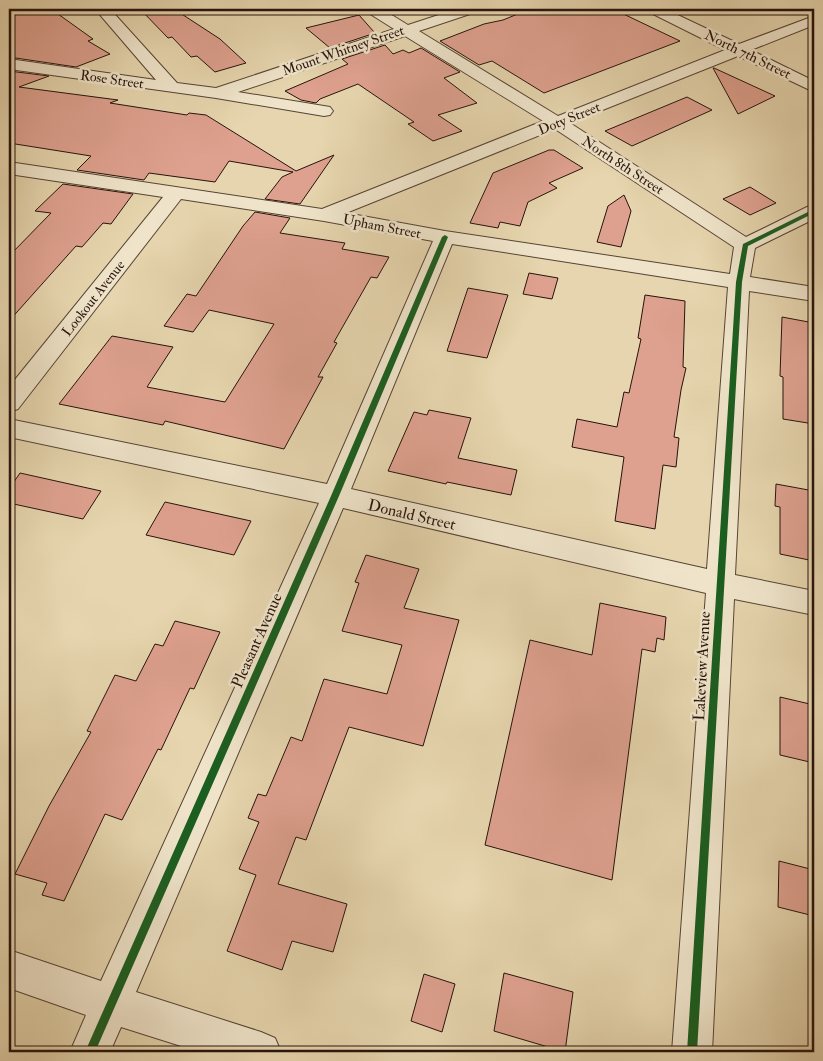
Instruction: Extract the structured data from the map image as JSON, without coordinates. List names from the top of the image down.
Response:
{
  "streets": {
    "street": [
      "Mount Whitney Street",
      "North 7th Street",
      "Rose Street",
      "Doty Street",
      "North 8th Street",
      "Upham Street",
      "Lookout Avenue",
      "Donald Street",
      "Pleasant Avenue",
      "Lakeview Avenue"
    ]
  },
  "crossings": [
    ["Mount Whitney Street", "Rose Street"],
    ["Mount Whitney Street", "North 8th Street"],
    ["North 7th Street", "Doty Street"],
    ["Doty Street", "North 8th Street"],
    ["Doty Street", "Upham Street"],
    ["North 8th Street", "Lakeview Avenue"],
    ["Upham Street", "Lookout Avenue"],
    ["Upham Street", "Pleasant Avenue"],
    ["Upham Street", "Lakeview Avenue"],
    ["Donald Street", "Pleasant Avenue"],
    ["Donald Street", "Lakeview Avenue"]
  ]
}
